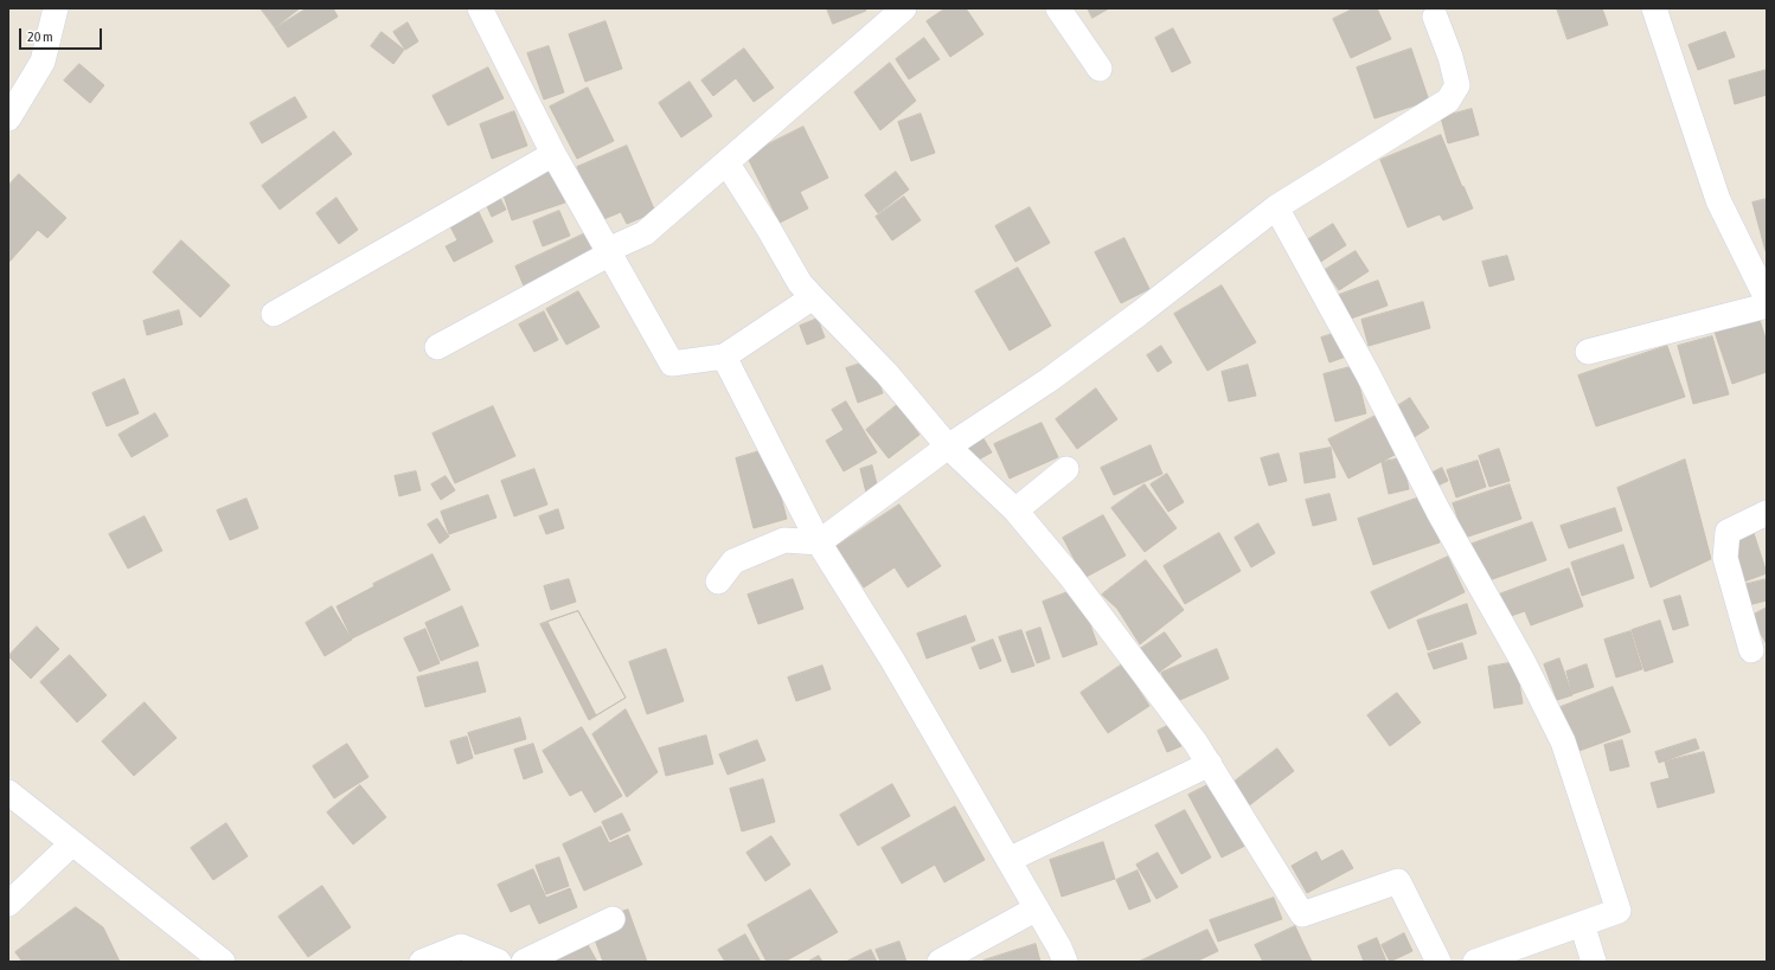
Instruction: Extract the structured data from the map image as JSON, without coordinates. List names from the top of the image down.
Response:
{
  "scale_bar": "20 m"
}
